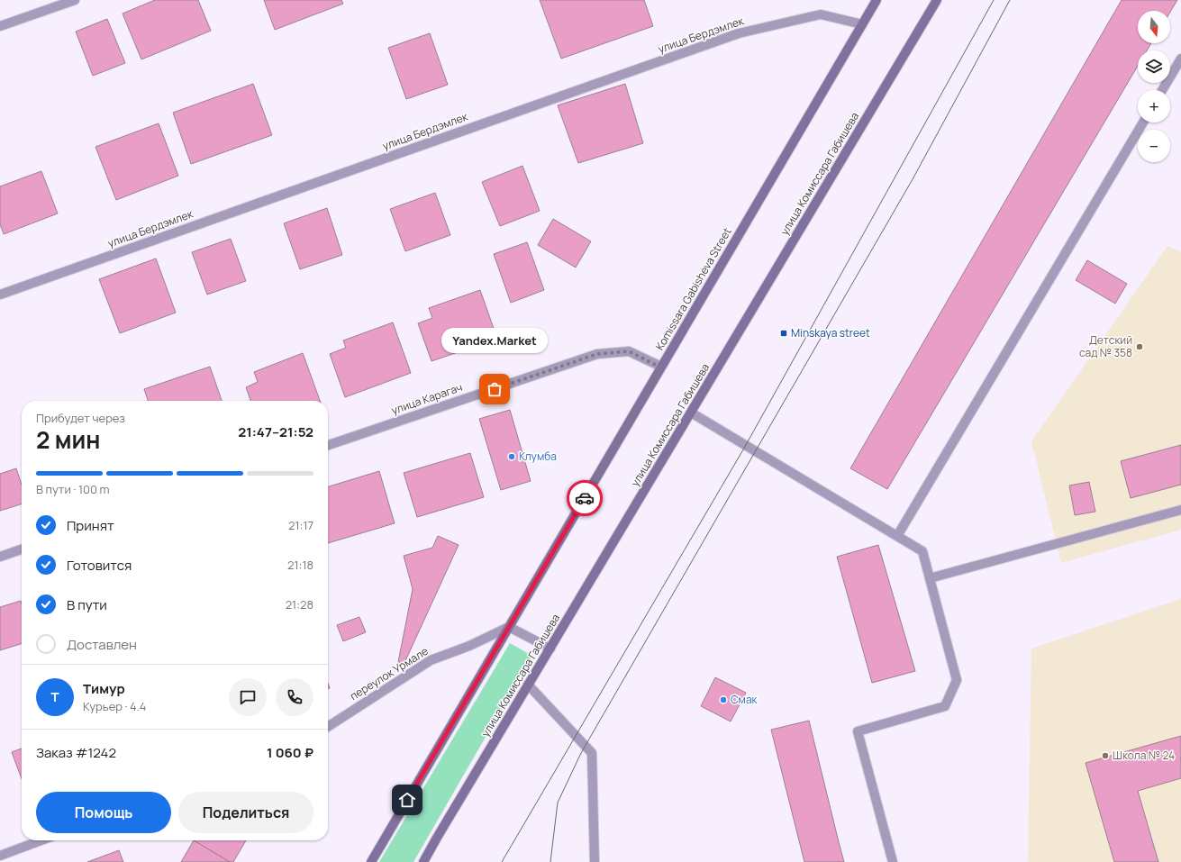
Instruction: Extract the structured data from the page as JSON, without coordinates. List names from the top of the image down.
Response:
{
  "streets": {
    "street": [
      "улица Бердэмлек",
      "улица Комиссара Габишева",
      "Komissara Gabisheva Street",
      "улица Карагач",
      "переулок Урмале"
    ]
  },
  "crossings": [
    ["улица Бердэмлек", "Komissara Gabisheva Street"],
    ["Komissara Gabisheva Street", "улица Карагач"],
    ["Komissara Gabisheva Street", "переулок Урмале"]
  ],
  "places": {
    "transit": ["Minskaya street"],
    "other": [
      "Детский сад № 358",
      "Yandex.Market",
      "Клумба",
      "Смак",
      "Школа № 24"
    ]
  },
  "north": "bottom",
  "page": {
    "map_buttons": ["+", "−"],
    "bubble": "Yandex.Market",
    "heading": ["2 мин", "Прибудет через", "21:47–21:52"],
    "panel": [
      "Тимур",
      "Курьер · 4.4",
      "Заказ #1242",
      "1 060 ₽"
    ],
    "bar": "В пути · 100 m",
    "list": [
      ["Принят", "21:17"],
      ["Готовится", "21:18"],
      ["В пути", "21:28"],
      "Доставлен"
    ],
    "round": "Т",
    "buttons": ["Помощь", "Поделиться"]
  }
}
